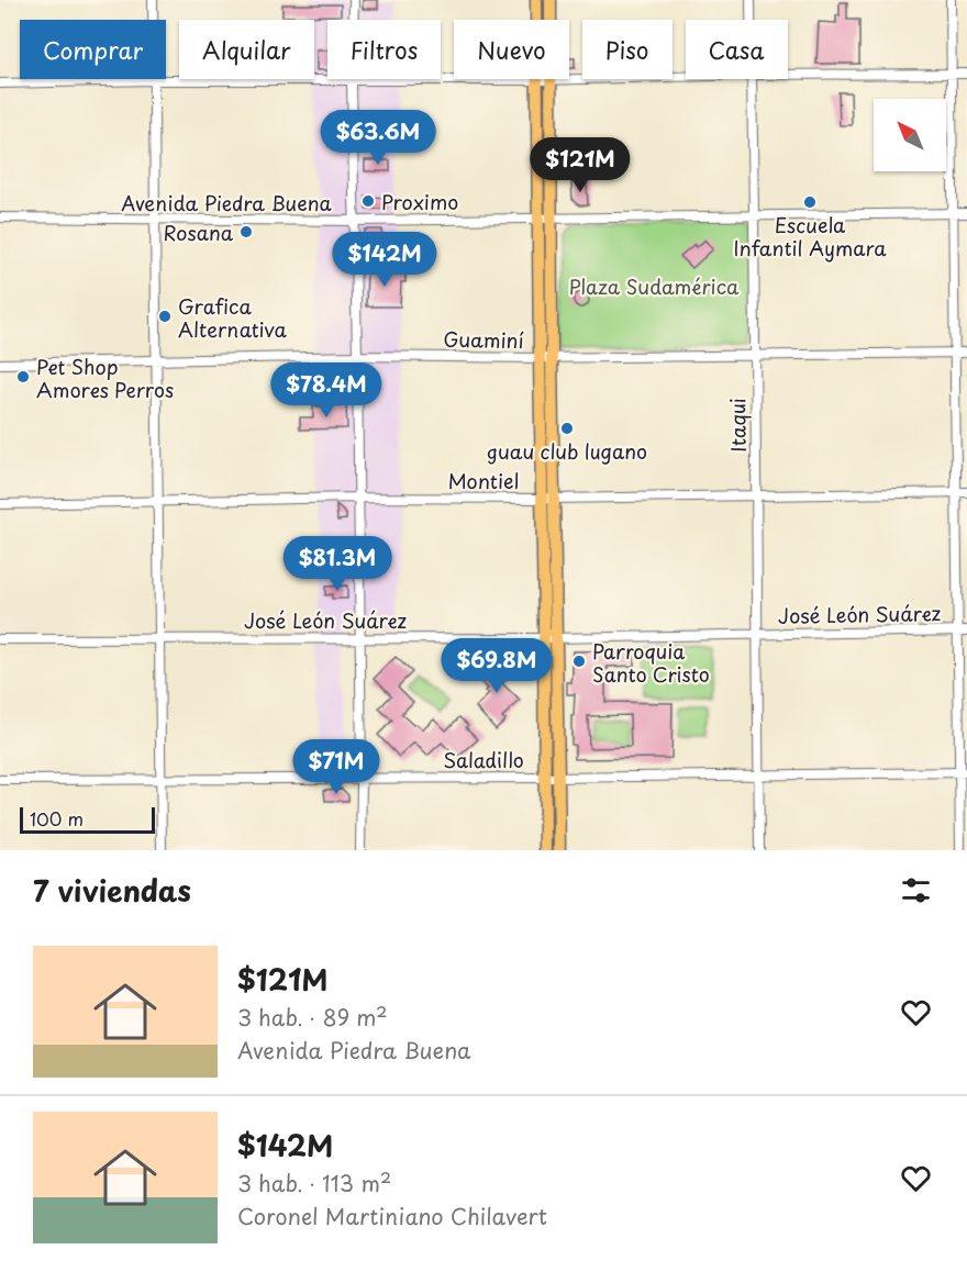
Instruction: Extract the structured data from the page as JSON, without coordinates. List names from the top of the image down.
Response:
{
  "streets": {
    "street": [
      "Avenida Piedra Buena",
      "Guaminí",
      "Itaqui",
      "Montiel",
      "José León Suárez",
      "Saladillo"
    ]
  },
  "crossings": [
    ["Avenida Piedra Buena", "Itaqui"],
    ["Guaminí", "Itaqui"],
    ["Itaqui", "Montiel"],
    ["Itaqui", "José León Suárez"],
    ["Itaqui", "Saladillo"]
  ],
  "parks": ["Plaza Sudamérica"],
  "places": [
    "Proximo",
    "Escuela Infantil Aymara",
    "Rosana",
    "Grafica Alternativa",
    "Pet Shop Amores Perros",
    "guau club lugano",
    "Parroquia Santo Cristo"
  ],
  "scale_bar": "100 m",
  "north": "top left",
  "page": {
    "chip": [
      "Comprar",
      "Alquilar",
      "Filtros",
      "Nuevo",
      "Piso",
      "Casa"
    ],
    "price": [
      "$63.6M",
      "$121M",
      "$142M",
      "$78.4M",
      "$81.3M",
      "$69.8M",
      "$71M"
    ],
    "scale": "100 m",
    "heading": "7 viviendas",
    "list": [
      {
        "name": "$121M",
        "note": "3 hab. · 89 m² · Avenida Piedra Buena"
      },
      {
        "name": "$142M",
        "note": "3 hab. · 113 m² · Coronel Martiniano Chilavert"
      }
    ]
  }
}
